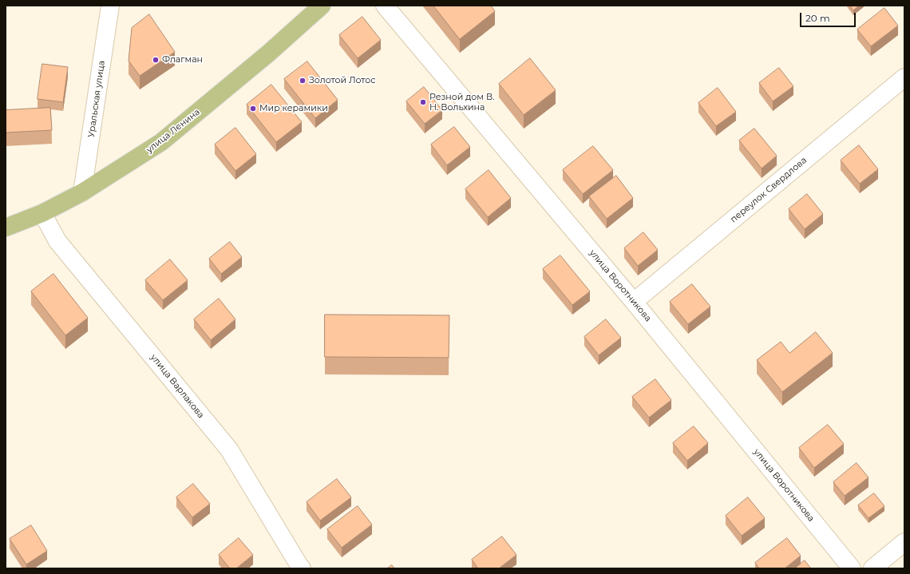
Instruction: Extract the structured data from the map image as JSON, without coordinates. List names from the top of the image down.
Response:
{
  "streets": {
    "main road": ["улица Ленина"],
    "street": [
      "Уральская улица",
      "переулок Свердлова",
      "улица Воротникова",
      "улица Варлакова"
    ]
  },
  "crossings": [
    ["Уральская улица", "улица Ленина"],
    ["улица Ленина", "улица Варлакова"],
    ["переулок Свердлова", "улица Воротникова"]
  ],
  "places": [
    "Флагман",
    "Золотой Лотос",
    "Резной дом В. Н. Вольхина",
    "Мир керамики"
  ],
  "scale_bar": "20 m"
}
